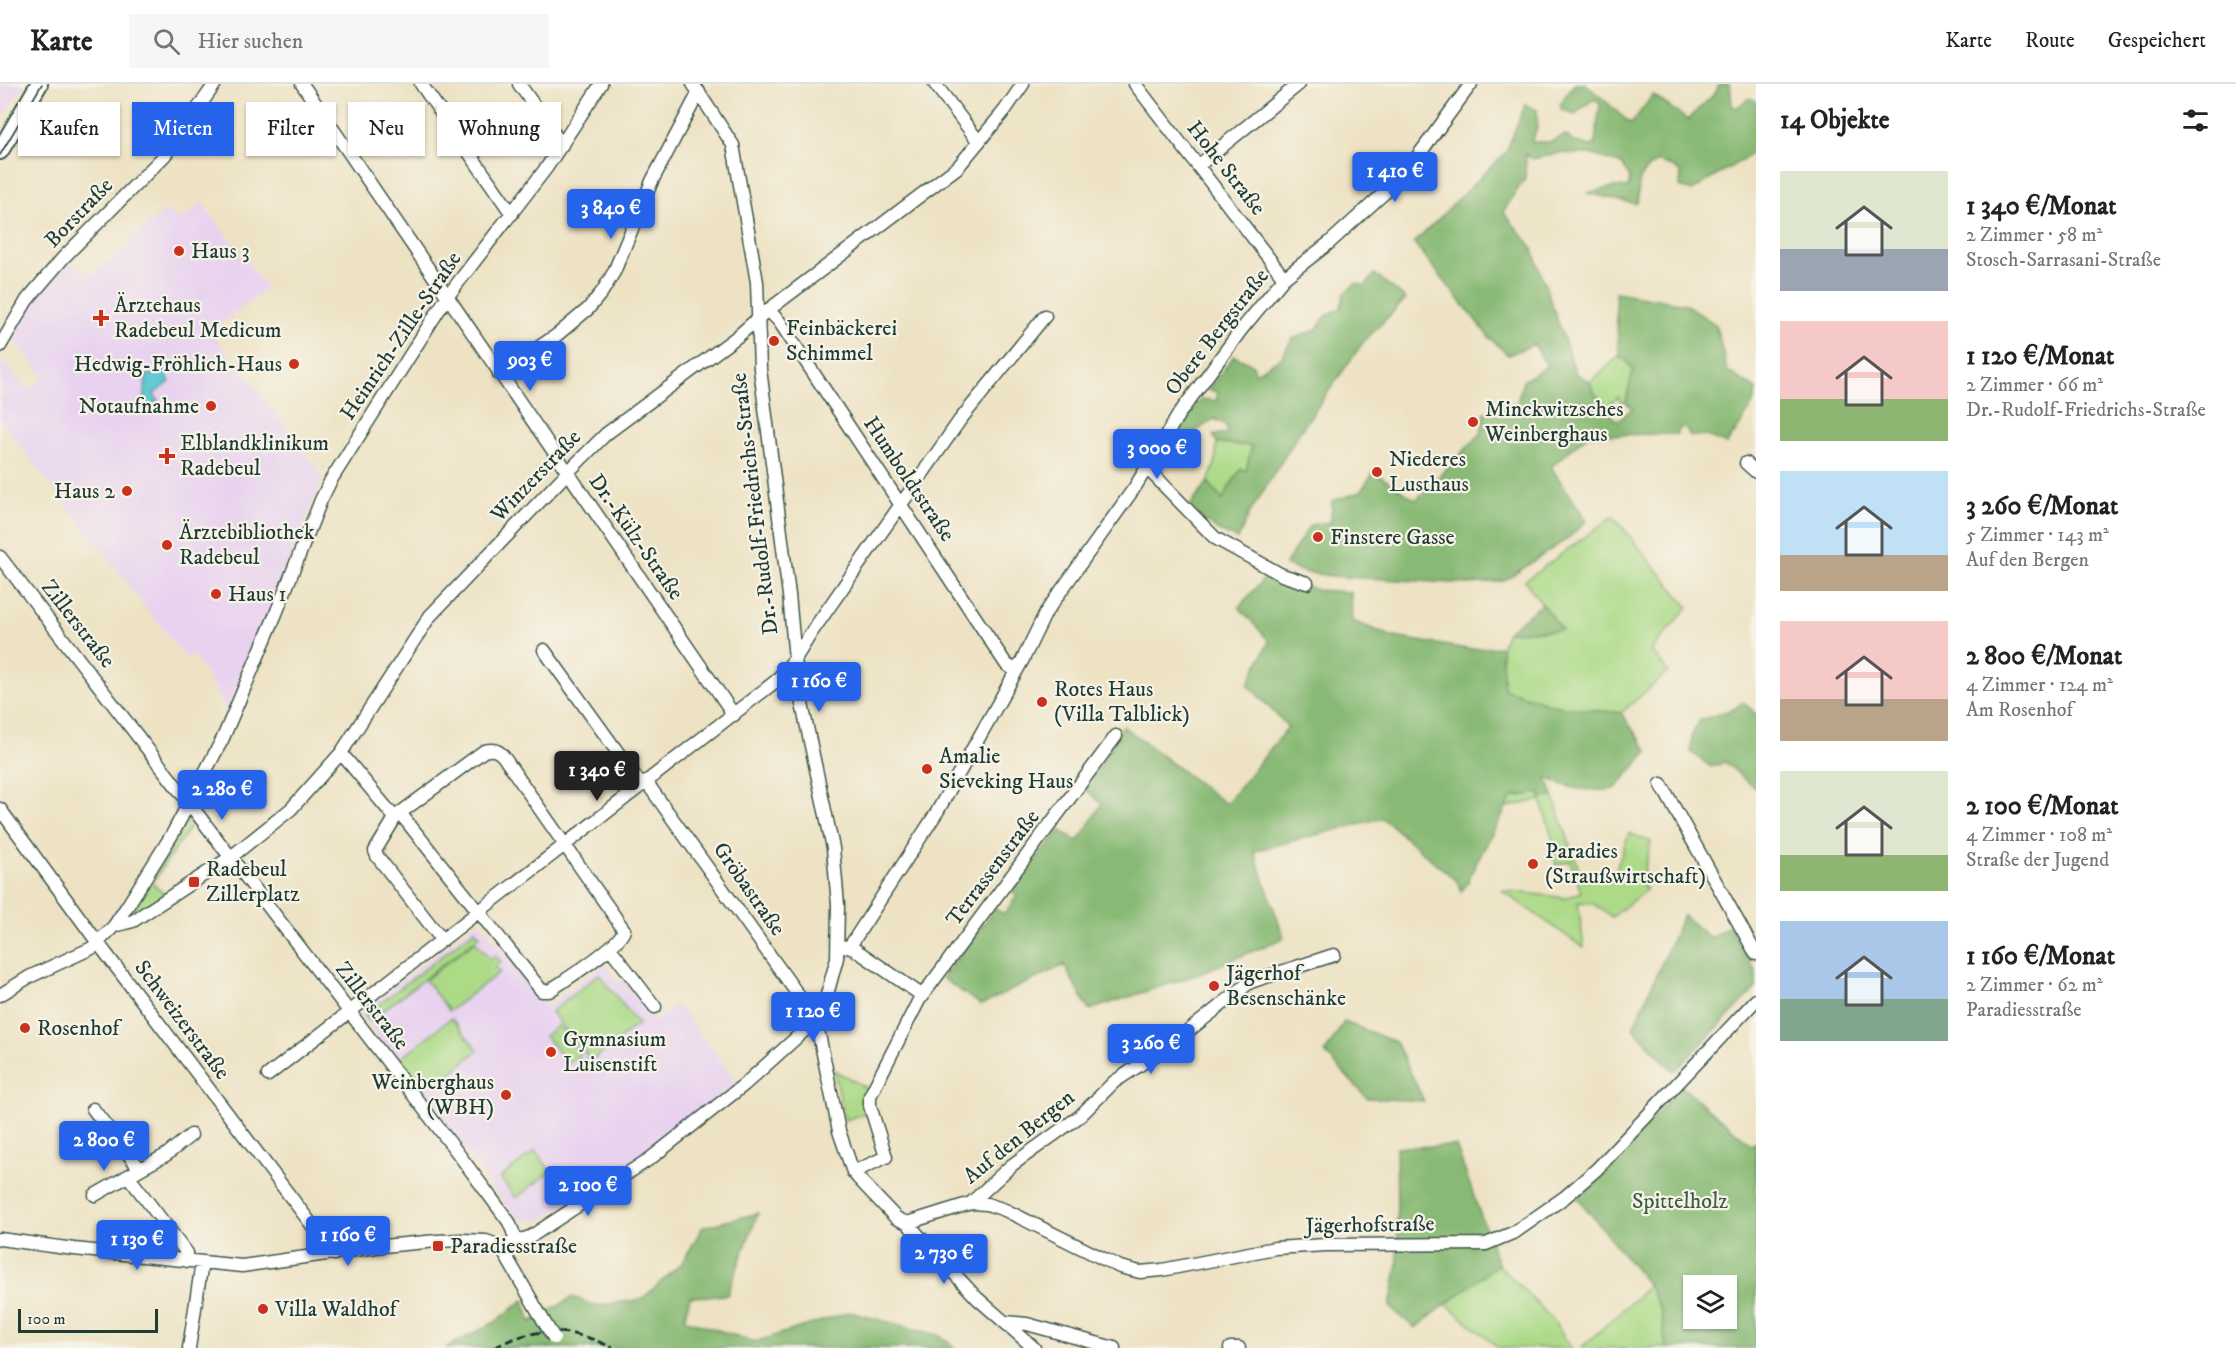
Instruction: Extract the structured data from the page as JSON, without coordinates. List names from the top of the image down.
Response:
{
  "streets": {
    "street": [
      "Hohe Straße",
      "Borstraße",
      "Obere Bergstraße",
      "Heinrich-Zille-Straße",
      "Winzerstraße",
      "Humboldtstraße",
      "Dr.-Rudolf-Friedrichs-Straße",
      "Dr.-Külz-Straße",
      "Zillerstraße",
      "Terrassenstraße",
      "Gröbastraße",
      "Schweizerstraße",
      "Auf den Bergen",
      "Jägerhofstraße"
    ]
  },
  "crossings": [
    ["Hohe Straße", "Obere Bergstraße"],
    ["Obere Bergstraße", "Humboldtstraße"],
    ["Obere Bergstraße", "Dr.-Rudolf-Friedrichs-Straße"],
    ["Heinrich-Zille-Straße", "Winzerstraße"],
    ["Heinrich-Zille-Straße", "Dr.-Külz-Straße"],
    ["Heinrich-Zille-Straße", "Zillerstraße"],
    ["Heinrich-Zille-Straße", "Schweizerstraße"],
    ["Winzerstraße", "Humboldtstraße"],
    ["Winzerstraße", "Dr.-Rudolf-Friedrichs-Straße"],
    ["Winzerstraße", "Dr.-Külz-Straße"],
    ["Winzerstraße", "Zillerstraße"],
    ["Humboldtstraße", "Dr.-Rudolf-Friedrichs-Straße"],
    ["Dr.-Rudolf-Friedrichs-Straße", "Gröbastraße"],
    ["Auf den Bergen", "Jägerhofstraße"]
  ],
  "parks": ["Spittelholz"],
  "places": {
    "other": [
      "Haus 3",
      "Feinbäckerei Schimmel",
      "Hedwig-Fröhlich-Haus",
      "Notaufnahme",
      "Minckwitzsches Weinberghaus",
      "Niederes Lusthaus",
      "Haus 2",
      "Finstere Gasse",
      "Ärztebibliothek Radebeul",
      "Haus 1",
      "Rotes Haus (Villa Talblick)",
      "Amalie Sieveking Haus",
      "Paradies (Straußwirtschaft)",
      "Jägerhof Besenschänke",
      "Rosenhof",
      "Gymnasium Luisenstift",
      "Weinberghaus (WBH)",
      "Villa Waldhof"
    ],
    "health": ["Ärztehaus Radebeul Medicum", "Elblandklinikum Radebeul"],
    "transit": ["Radebeul Zillerplatz", "Paradiesstraße"]
  },
  "scale_bar": "100 m",
  "page": {
    "header": "Karte",
    "search": "Hier suchen",
    "nav": ["Karte", "Route", "Gespeichert"],
    "heading": "14 Objekte",
    "chip": [
      "Kaufen",
      "Mieten",
      "Filter",
      "Neu",
      "Wohnung"
    ],
    "price": [
      "1 410 €",
      "3 840 €",
      "903 €",
      "3 000 €",
      "1 160 €",
      "1 340 €",
      "2 280 €",
      "1 120 €",
      "3 260 €",
      "2 800 €",
      "2 100 €",
      "1 160 €",
      "1 130 €",
      "2 730 €"
    ],
    "list": [
      {
        "name": "1 340 €/Monat",
        "note": "2 Zimmer · 58 m² · Stosch-Sarrasani-Straße"
      },
      {
        "name": "1 120 €/Monat",
        "note": "2 Zimmer · 66 m² · Dr.-Rudolf-Friedrichs-Straße"
      },
      {
        "name": "3 260 €/Monat",
        "note": "5 Zimmer · 143 m² · Auf den Bergen"
      },
      {
        "name": "2 800 €/Monat",
        "note": "4 Zimmer · 124 m² · Am Rosenhof"
      },
      {
        "name": "2 100 €/Monat",
        "note": "4 Zimmer · 108 m² · Straße der Jugend"
      },
      {
        "name": "1 160 €/Monat",
        "note": "2 Zimmer · 62 m² · Paradiesstraße"
      }
    ],
    "scale": "100 m"
  }
}
